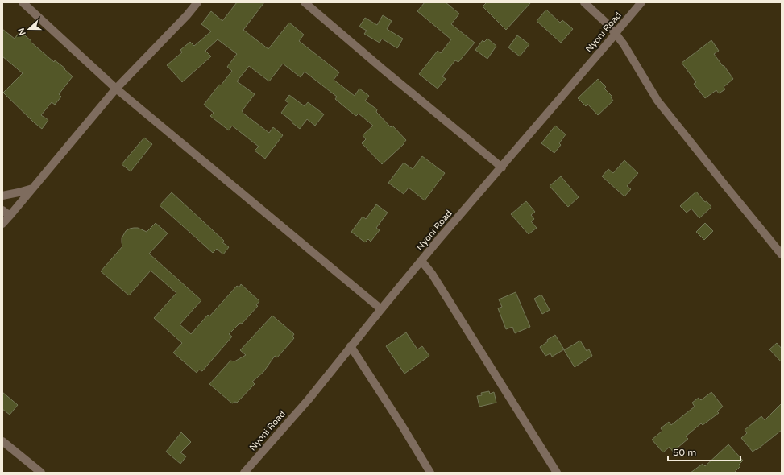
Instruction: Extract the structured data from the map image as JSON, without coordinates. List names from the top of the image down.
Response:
{
  "streets": {
    "street": ["Nyoni Road"]
  },
  "scale_bar": "50 m",
  "north": "left"
}
